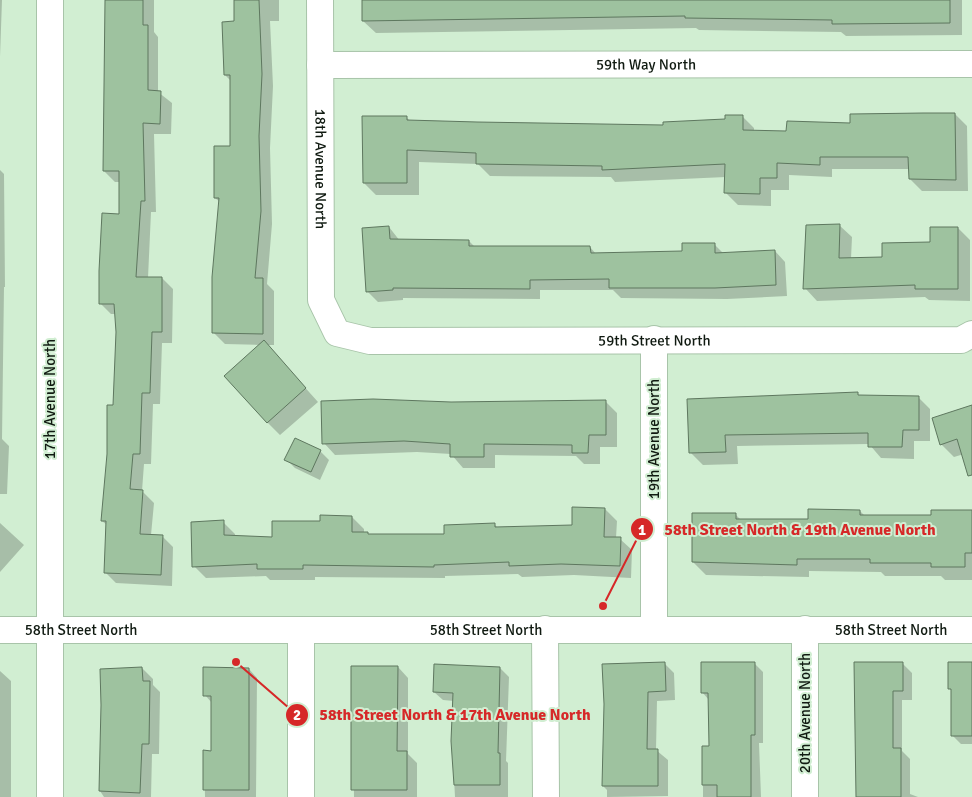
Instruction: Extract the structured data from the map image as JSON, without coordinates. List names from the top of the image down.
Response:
{
  "streets": {
    "street": [
      "59th Way North",
      "18th Avenue North",
      "59th Street North",
      "17th Avenue North",
      "19th Avenue North",
      "58th Street North",
      "20th Avenue North"
    ]
  },
  "crossings": [
    ["59th Way North", "18th Avenue North"],
    ["18th Avenue North", "59th Street North"],
    ["59th Street North", "19th Avenue North"],
    ["17th Avenue North", "58th Street North"],
    ["19th Avenue North", "58th Street North"],
    ["58th Street North", "20th Avenue North"]
  ],
  "places": ["58th Street North & 19th Avenue North", "58th Street North & 17th Avenue North"]
}
